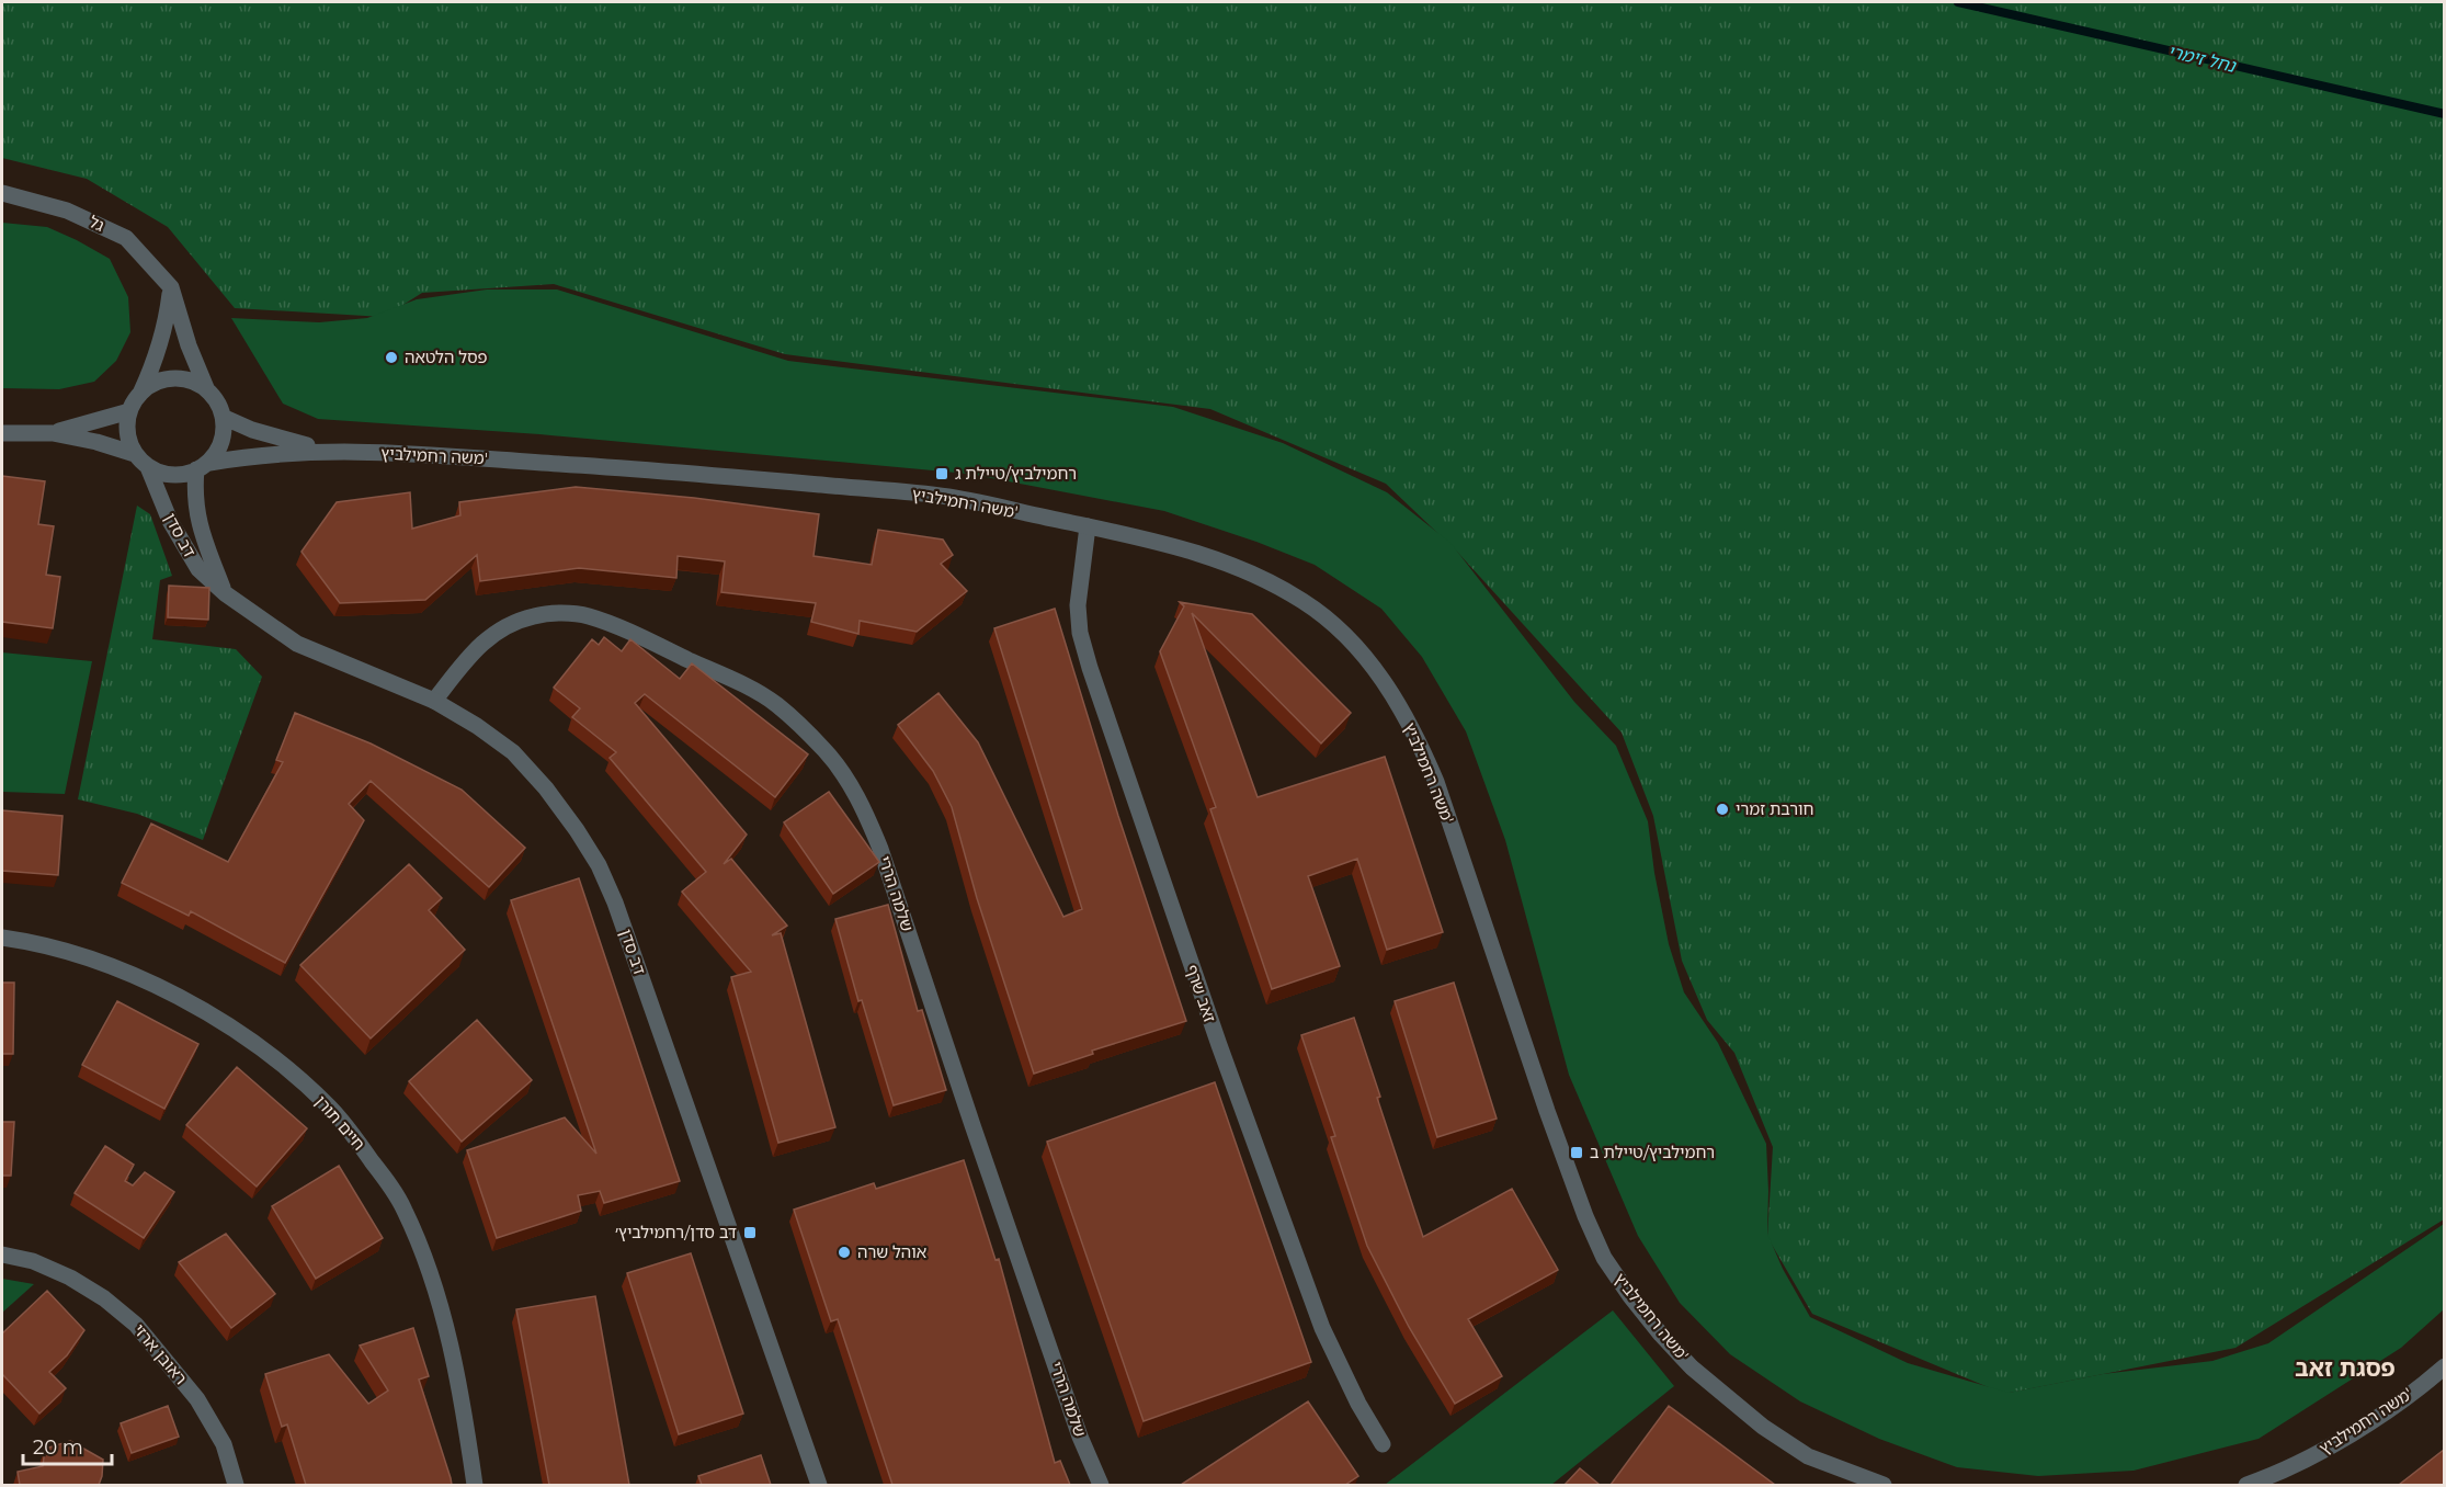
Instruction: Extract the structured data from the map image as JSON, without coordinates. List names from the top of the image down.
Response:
{
  "streets": {
    "street": [
      "גל",
      "משה רחמילביץ'",
      "דב סדן",
      "שלמה הררי",
      "זאב שרף",
      "חיים תורן",
      "ראובן ארזי"
    ]
  },
  "crossings": [
    ["גל", "משה רחמילביץ'"],
    ["גל", "דב סדן"],
    ["משה רחמילביץ'", "דב סדן"],
    ["משה רחמילביץ'", "זאב שרף"],
    ["דב סדן", "שלמה הררי"]
  ],
  "districts": ["פסגת זאב"],
  "water": ["נחל זימרי"],
  "places": {
    "other": ["פסל הלטאה", "חורבת זמרי", "אוהל שרה"],
    "transit": ["רחמילביץ/טיילת ג", "רחמילביץ/טיילת ב", "דב סדן/רחמילביץ׳"]
  },
  "scale_bar": "20 m"
}
